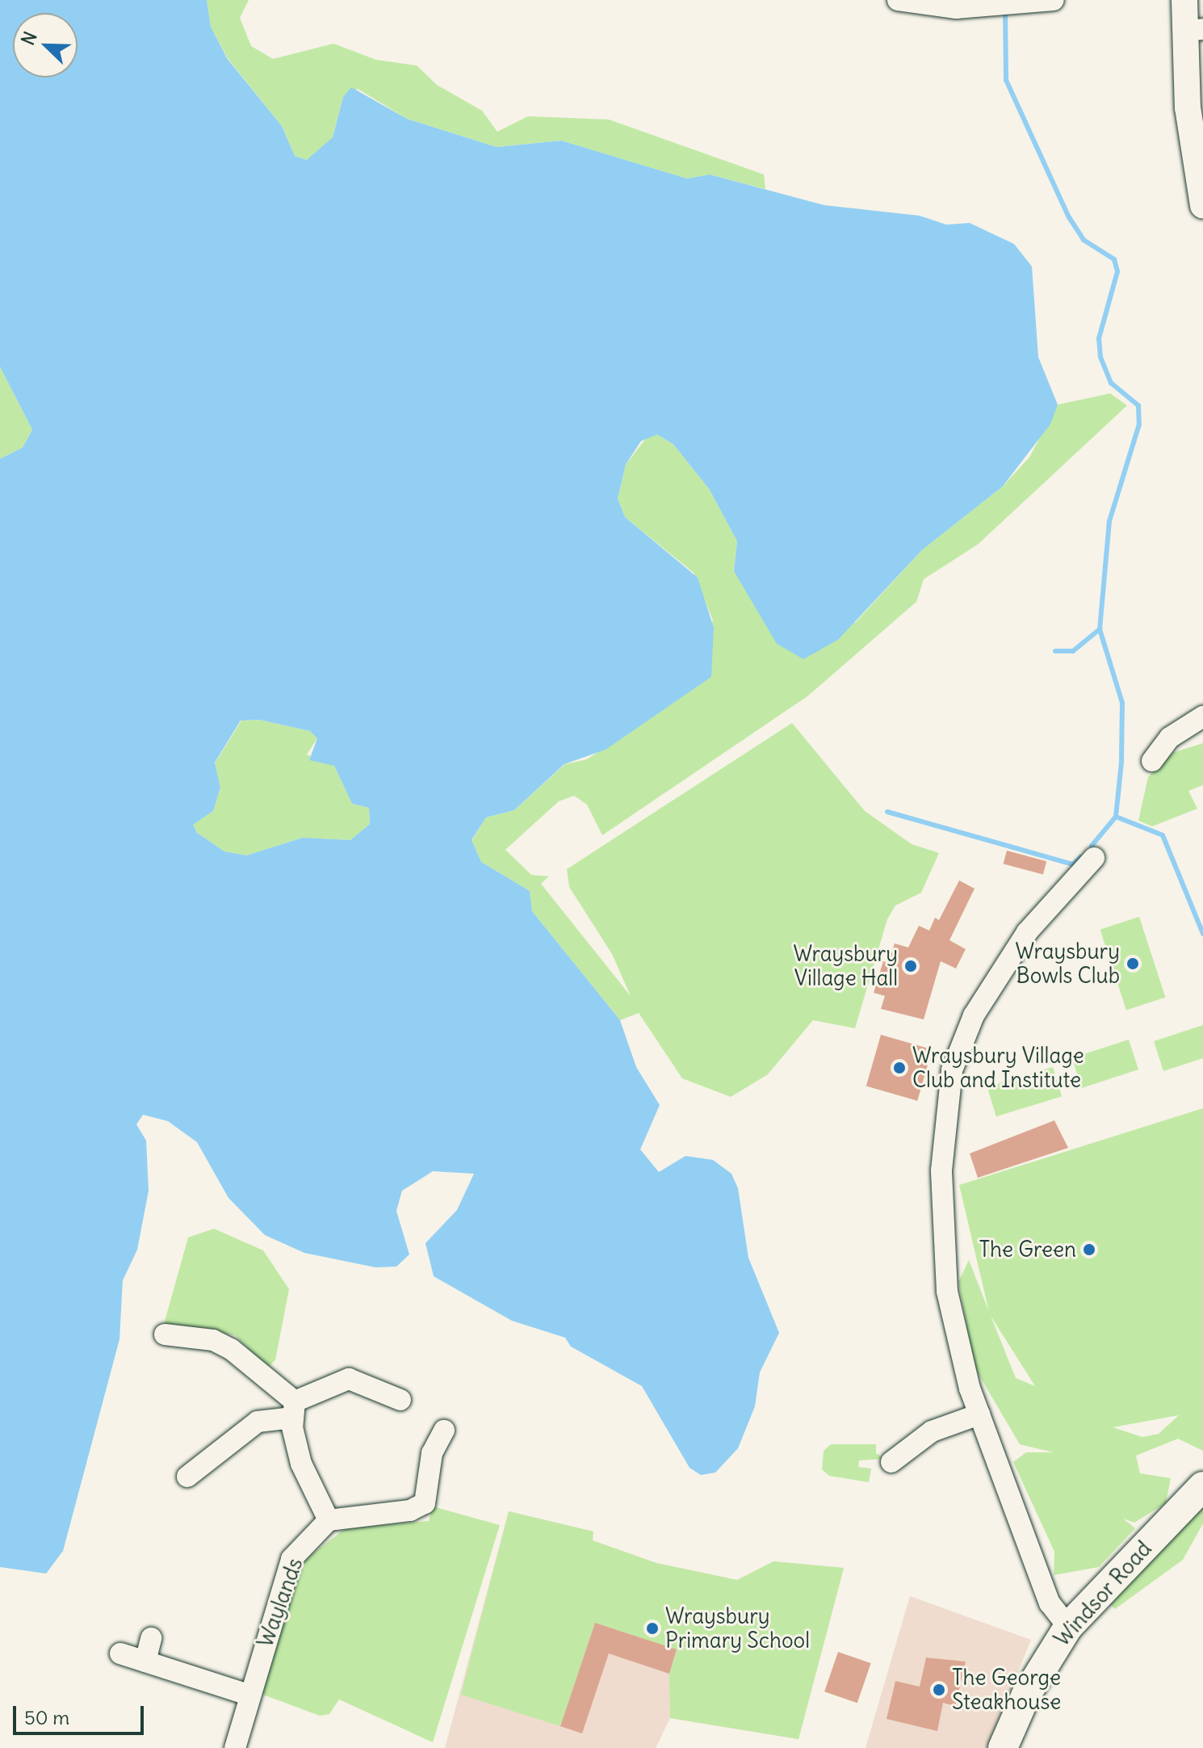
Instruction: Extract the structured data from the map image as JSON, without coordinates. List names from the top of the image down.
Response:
{
  "streets": {
    "main road": ["Windsor Road"],
    "street": ["Waylands"]
  },
  "places": [
    "Wraysbury Bowls Club",
    "Wraysbury Village Hall",
    "Wraysbury Village Club and Institute",
    "The Green",
    "Wraysbury Primary School",
    "The George Steakhouse"
  ],
  "scale_bar": "50 m",
  "north": "top left"
}
